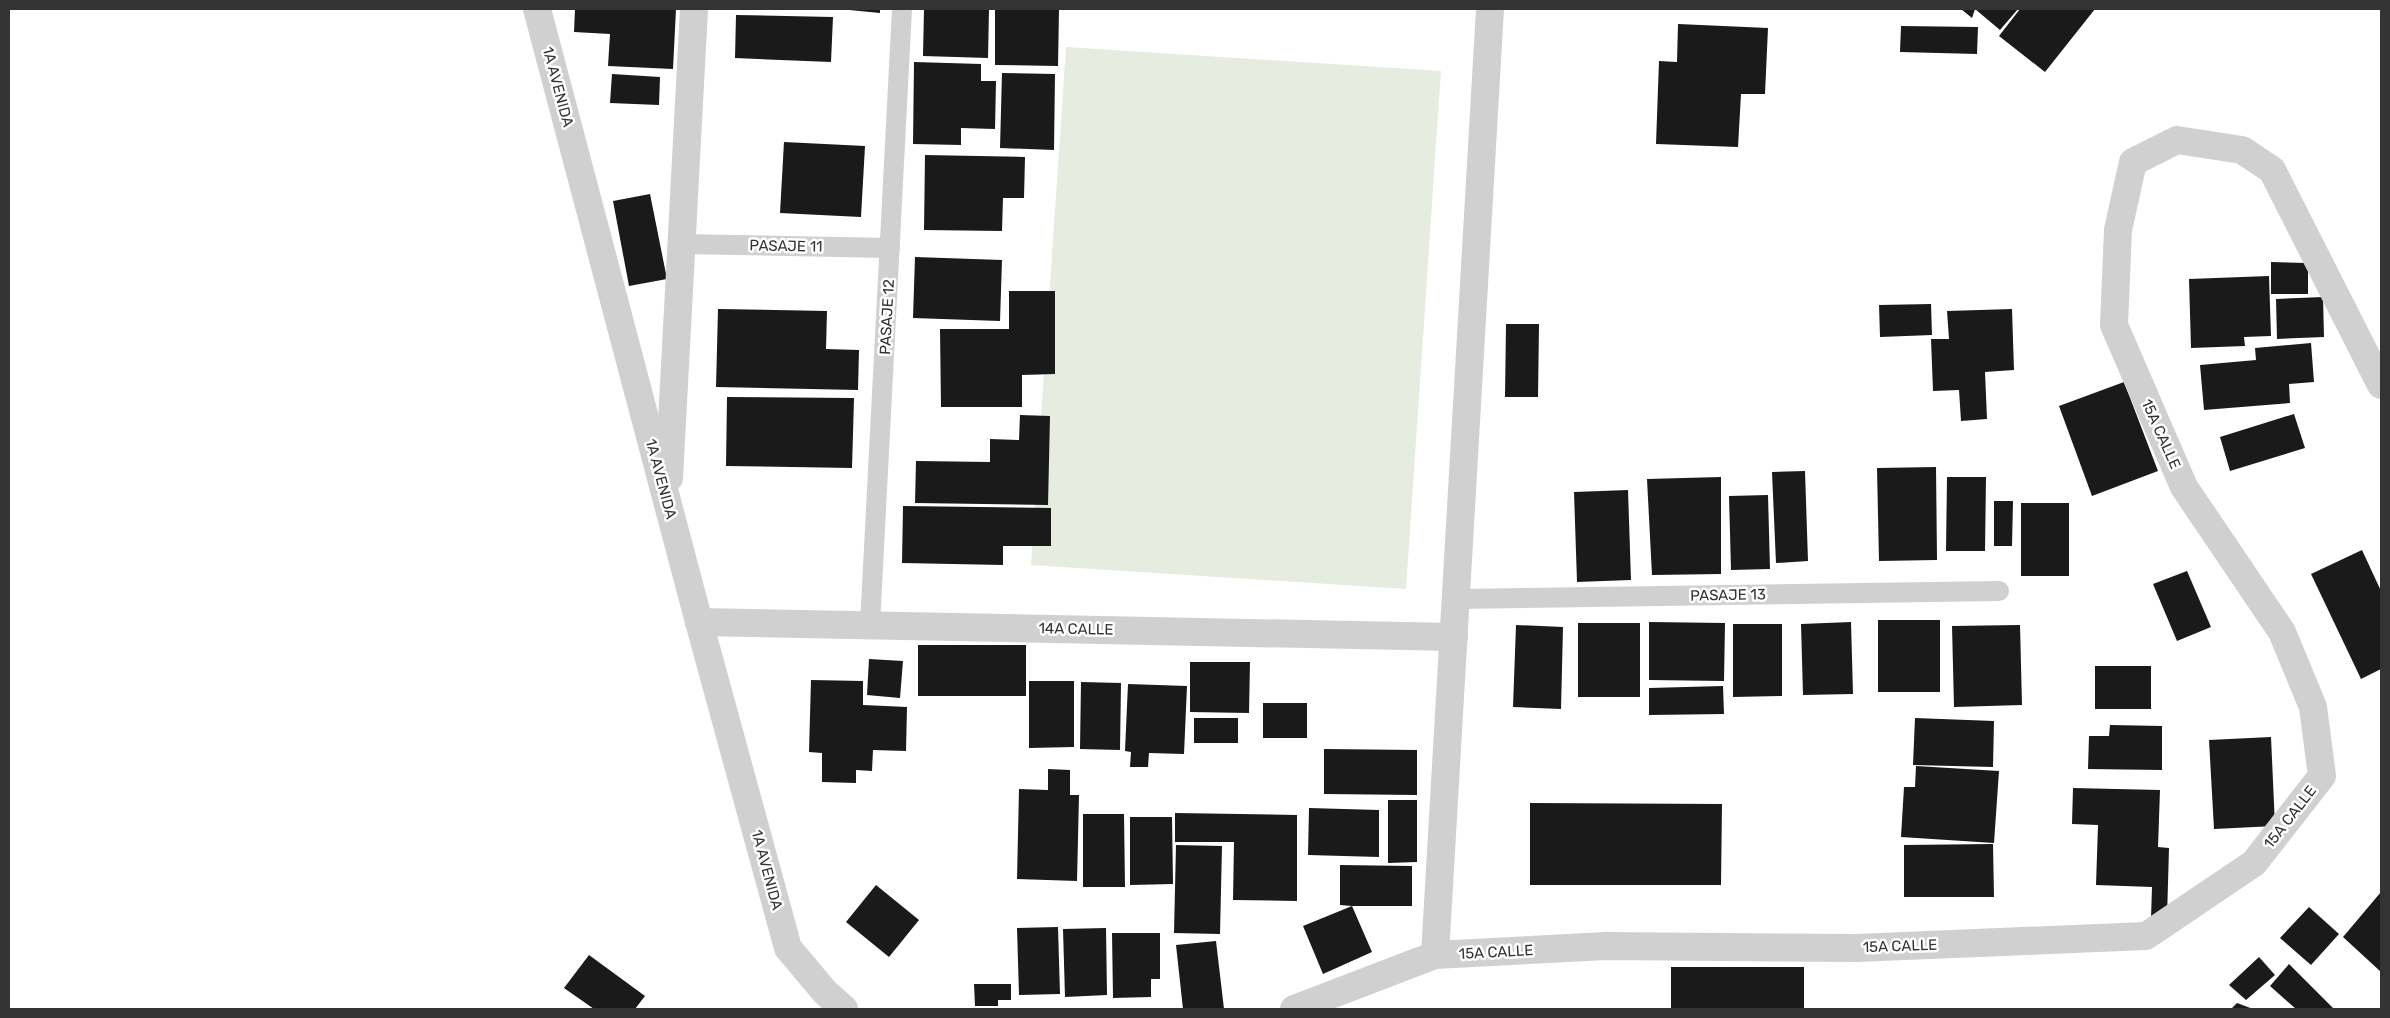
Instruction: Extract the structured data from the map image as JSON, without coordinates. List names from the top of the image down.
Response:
{
  "streets": {
    "street": ["1A AVENIDA", "15A CALLE", "14A CALLE"],
    "lane": ["PASAJE 11", "PASAJE 12", "PASAJE 13"]
  },
  "crossings": [
    ["1A AVENIDA", "14A CALLE"],
    ["PASAJE 11", "PASAJE 12"],
    ["PASAJE 12", "14A CALLE"]
  ]
}
